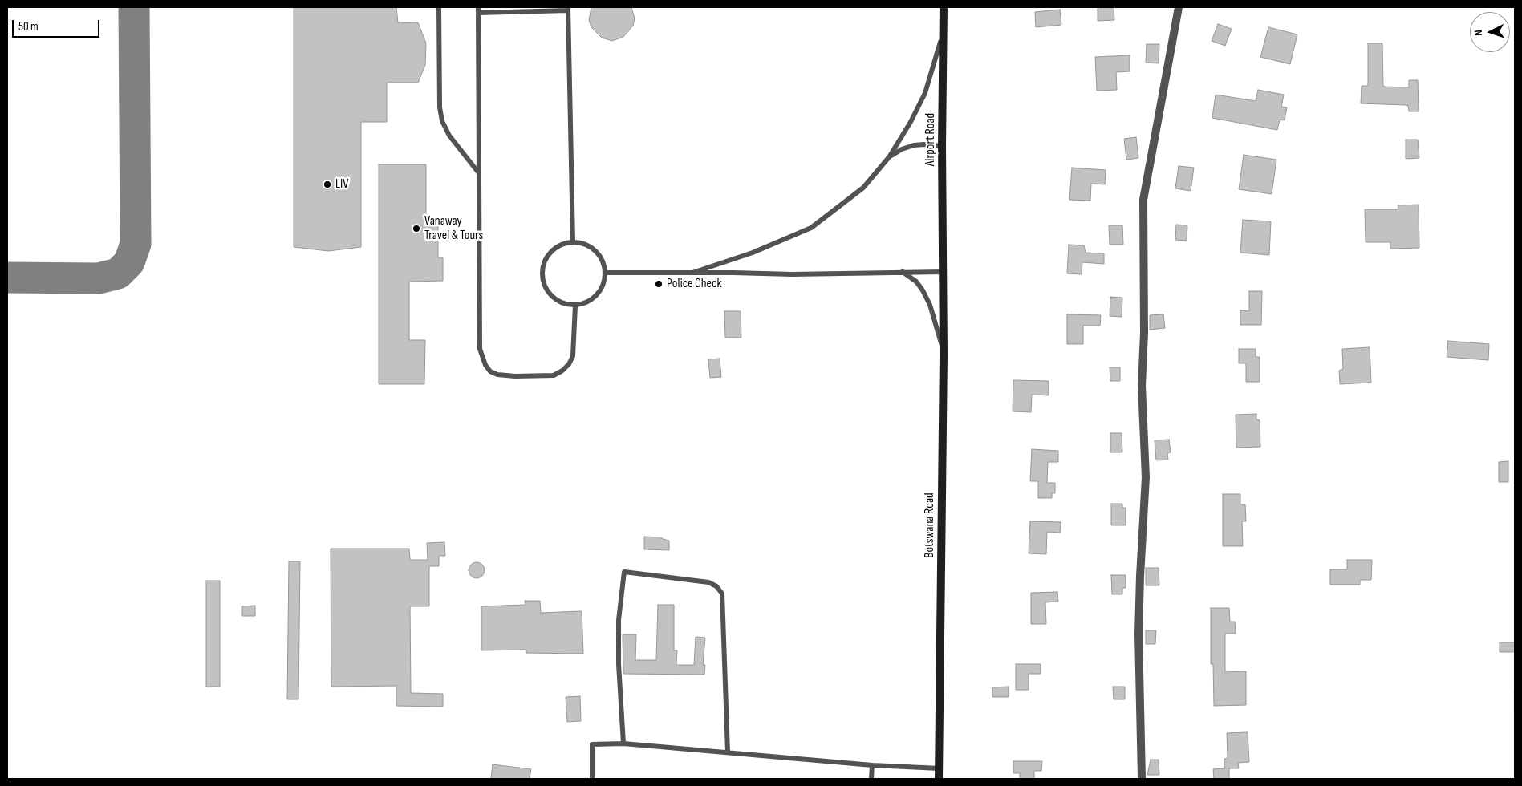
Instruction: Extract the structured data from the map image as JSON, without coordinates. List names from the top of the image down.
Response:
{
  "streets": {
    "street": ["Airport Road", "Botswana Road"]
  },
  "crossings": [
    ["Airport Road", "Botswana Road"]
  ],
  "places": ["LIV", "Vanaway Travel & Tours", "Police Check"],
  "scale_bar": "50 m",
  "north": "left"
}
